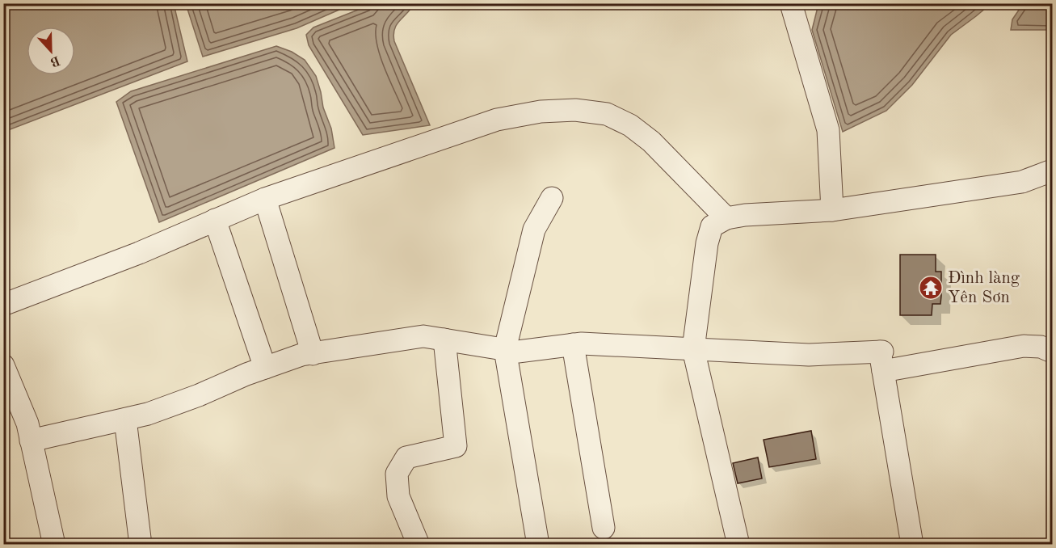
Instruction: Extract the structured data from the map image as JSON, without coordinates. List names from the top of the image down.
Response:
{
  "places": {
    "temple": ["Đình làng Yên Sơn"]
  },
  "north": "bottom"
}
